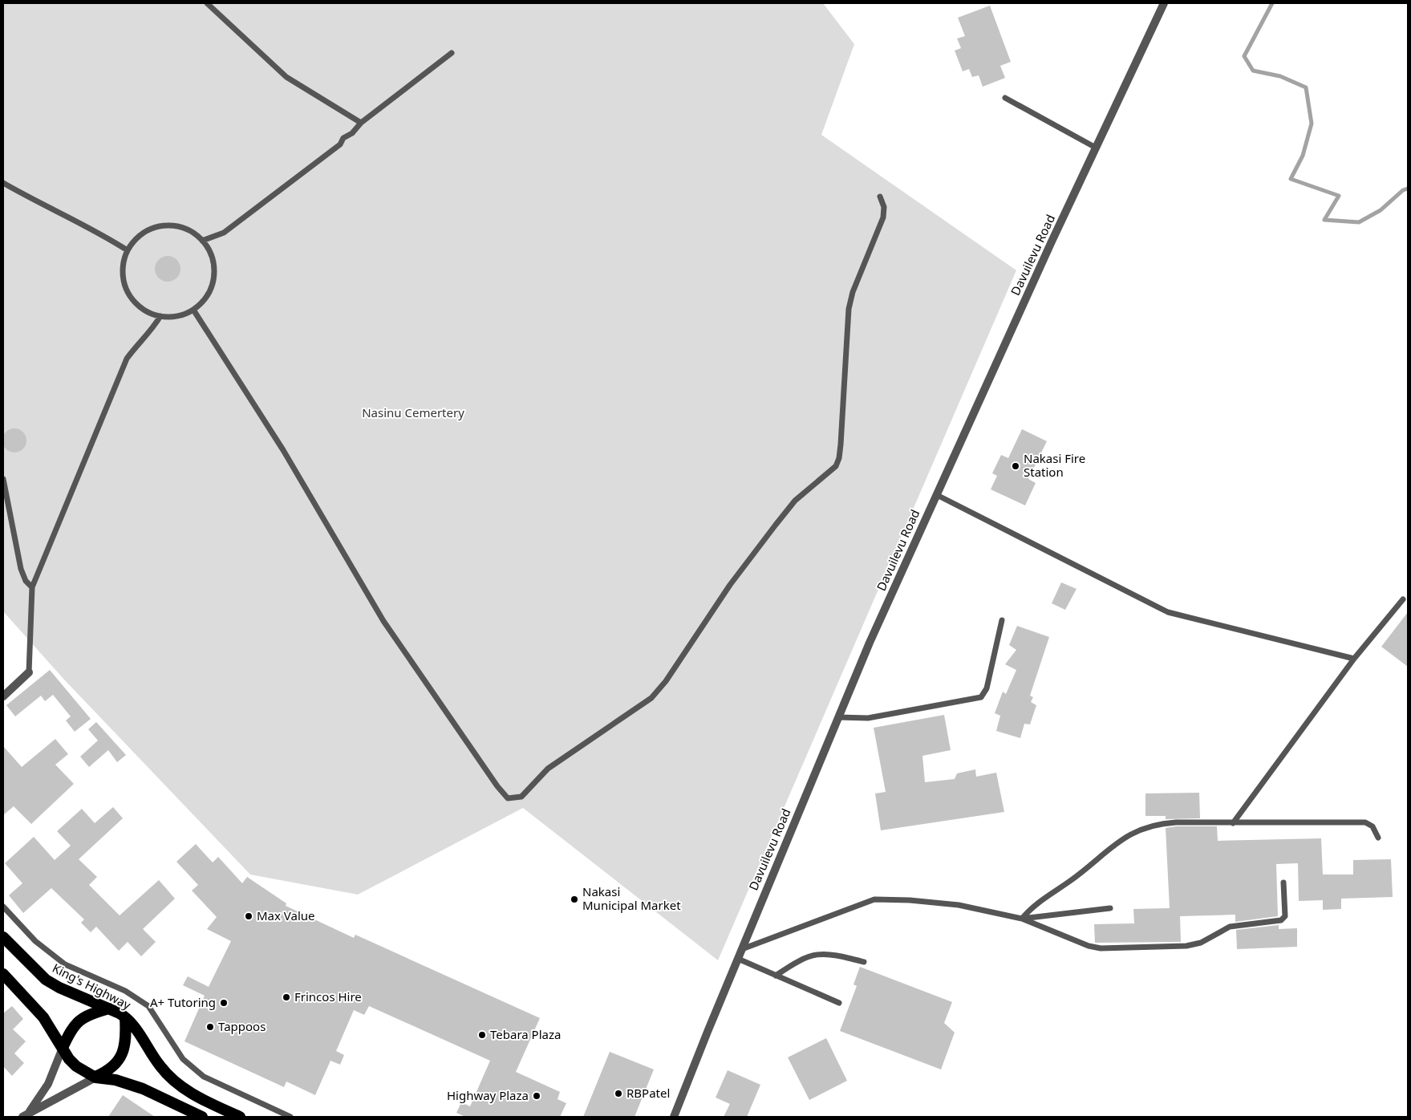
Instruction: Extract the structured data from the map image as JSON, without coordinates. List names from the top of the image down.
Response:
{
  "streets": {
    "highway": ["King's Highway"],
    "street": ["Davuilevu Road"]
  },
  "parks": ["Nasinu Cemertery"],
  "places": [
    "Nakasi Fire Station",
    "Nakasi Municipal Market",
    "Max Value",
    "Frincos Hire",
    "A+ Tutoring",
    "Tappoos",
    "Tebara Plaza",
    "RBPatel",
    "Highway Plaza"
  ]
}
